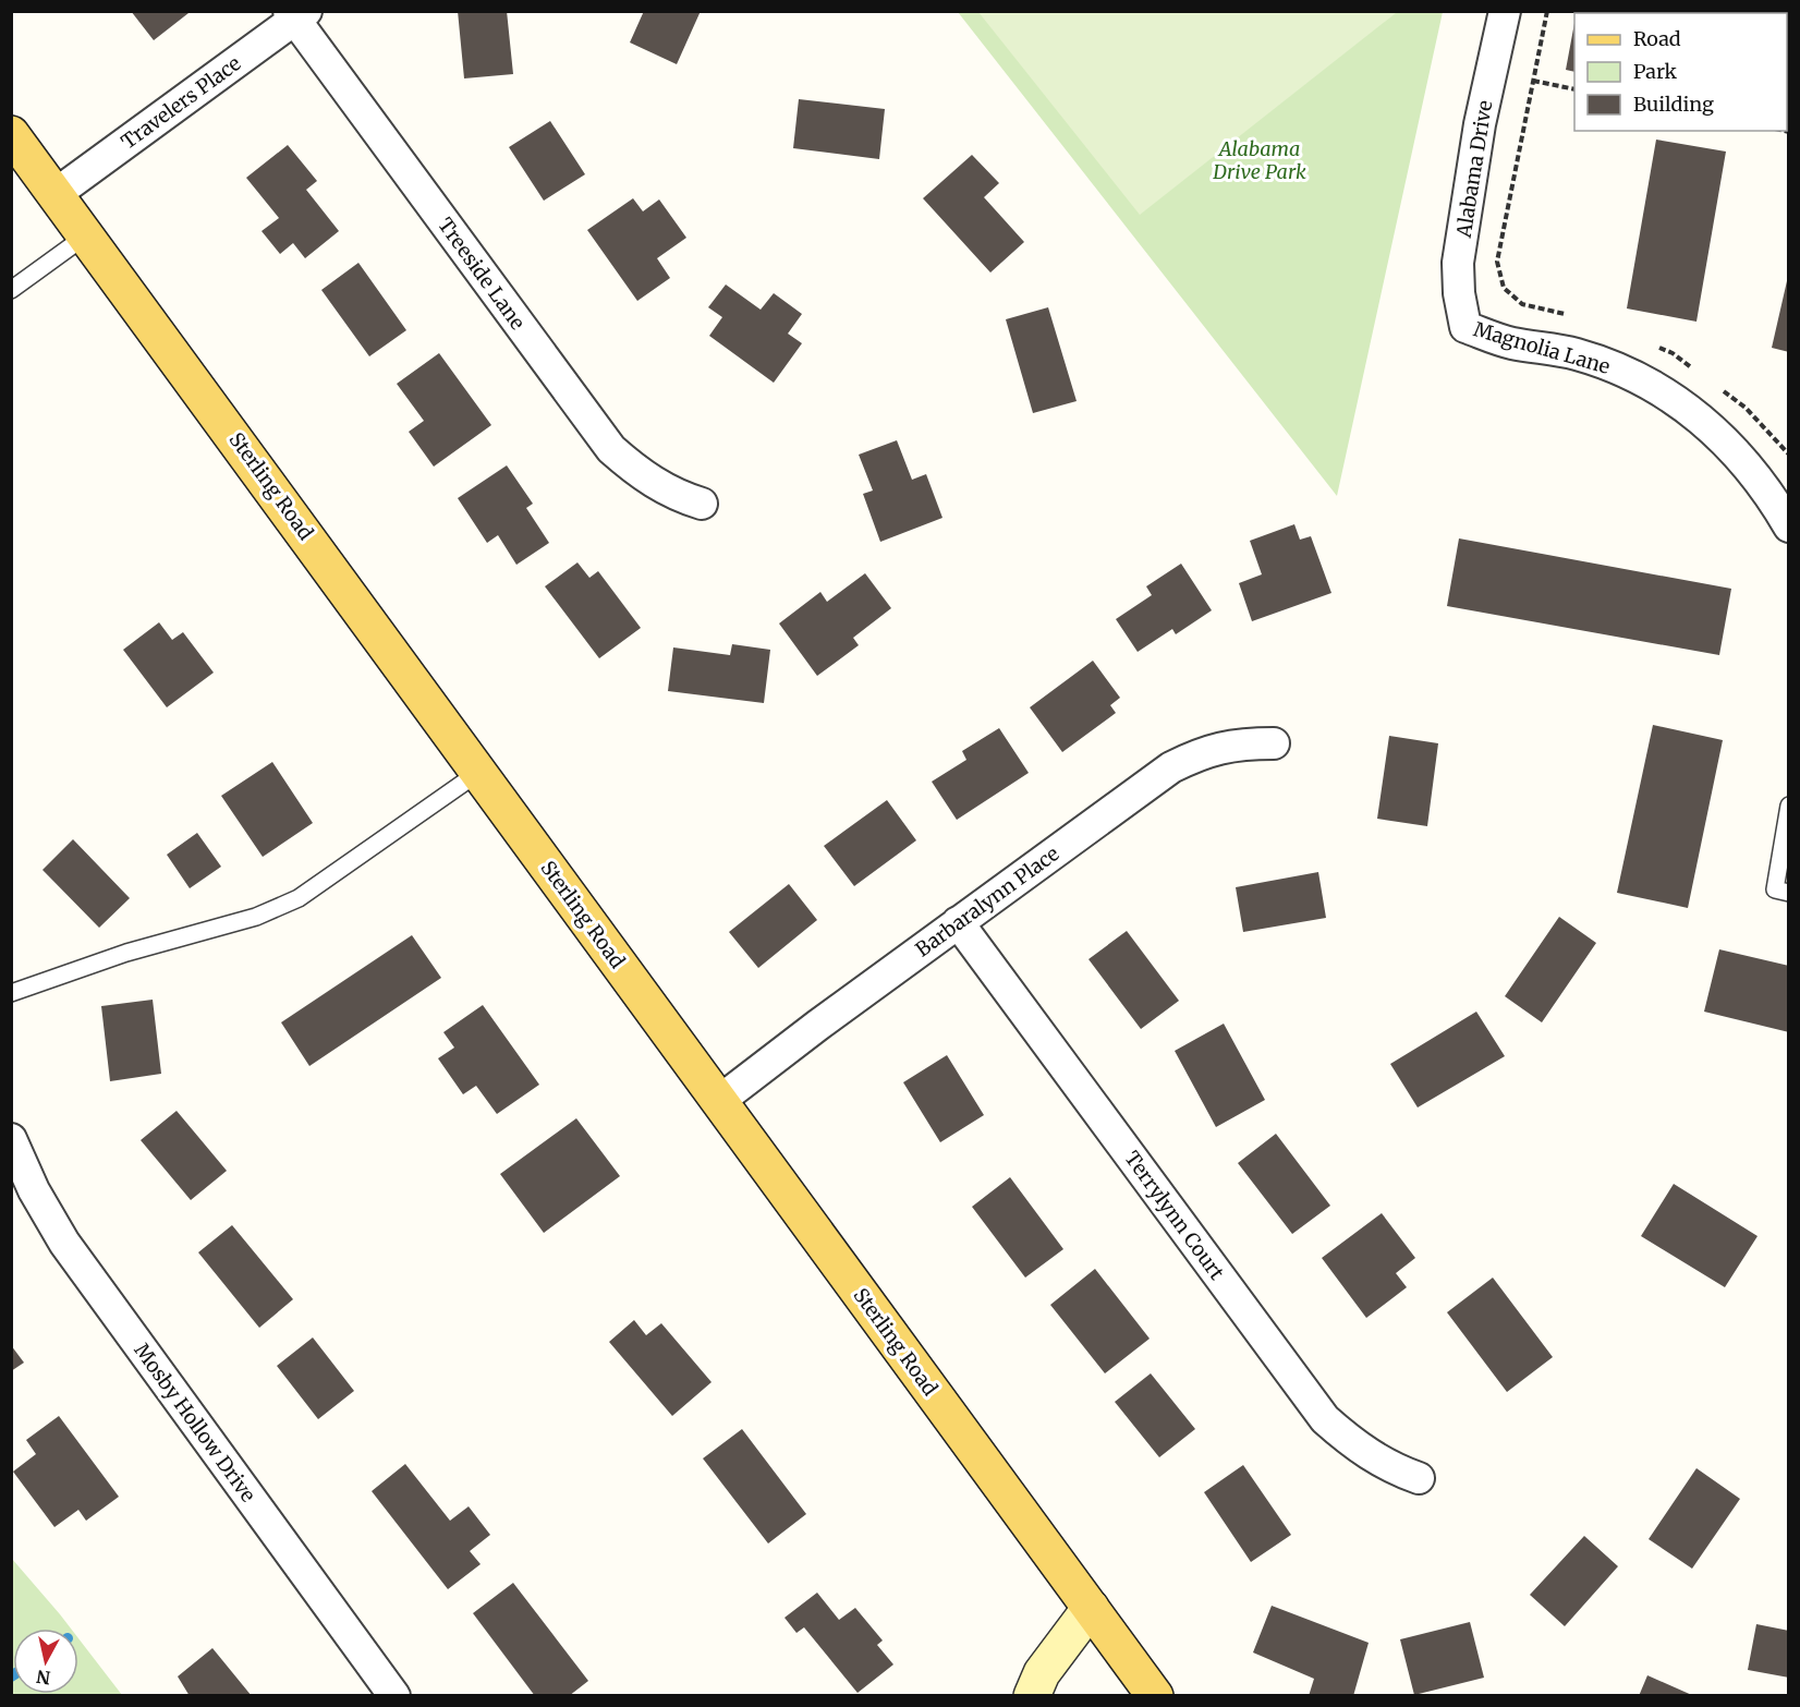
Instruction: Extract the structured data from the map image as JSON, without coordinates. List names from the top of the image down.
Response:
{
  "streets": {
    "main road": ["Sterling Road"],
    "street": [
      "Travelers Place",
      "Alabama Drive",
      "Treeside Lane",
      "Magnolia Lane",
      "Barbaralynn Place",
      "Terrylynn Court",
      "Mosby Hollow Drive"
    ]
  },
  "crossings": [
    ["Travelers Place", "Treeside Lane"],
    ["Travelers Place", "Sterling Road"],
    ["Alabama Drive", "Magnolia Lane"],
    ["Sterling Road", "Barbaralynn Place"],
    ["Barbaralynn Place", "Terrylynn Court"]
  ],
  "parks": ["Alabama Drive Park"],
  "legend": ["Road", "Park", "Building"],
  "north": "bottom"
}
